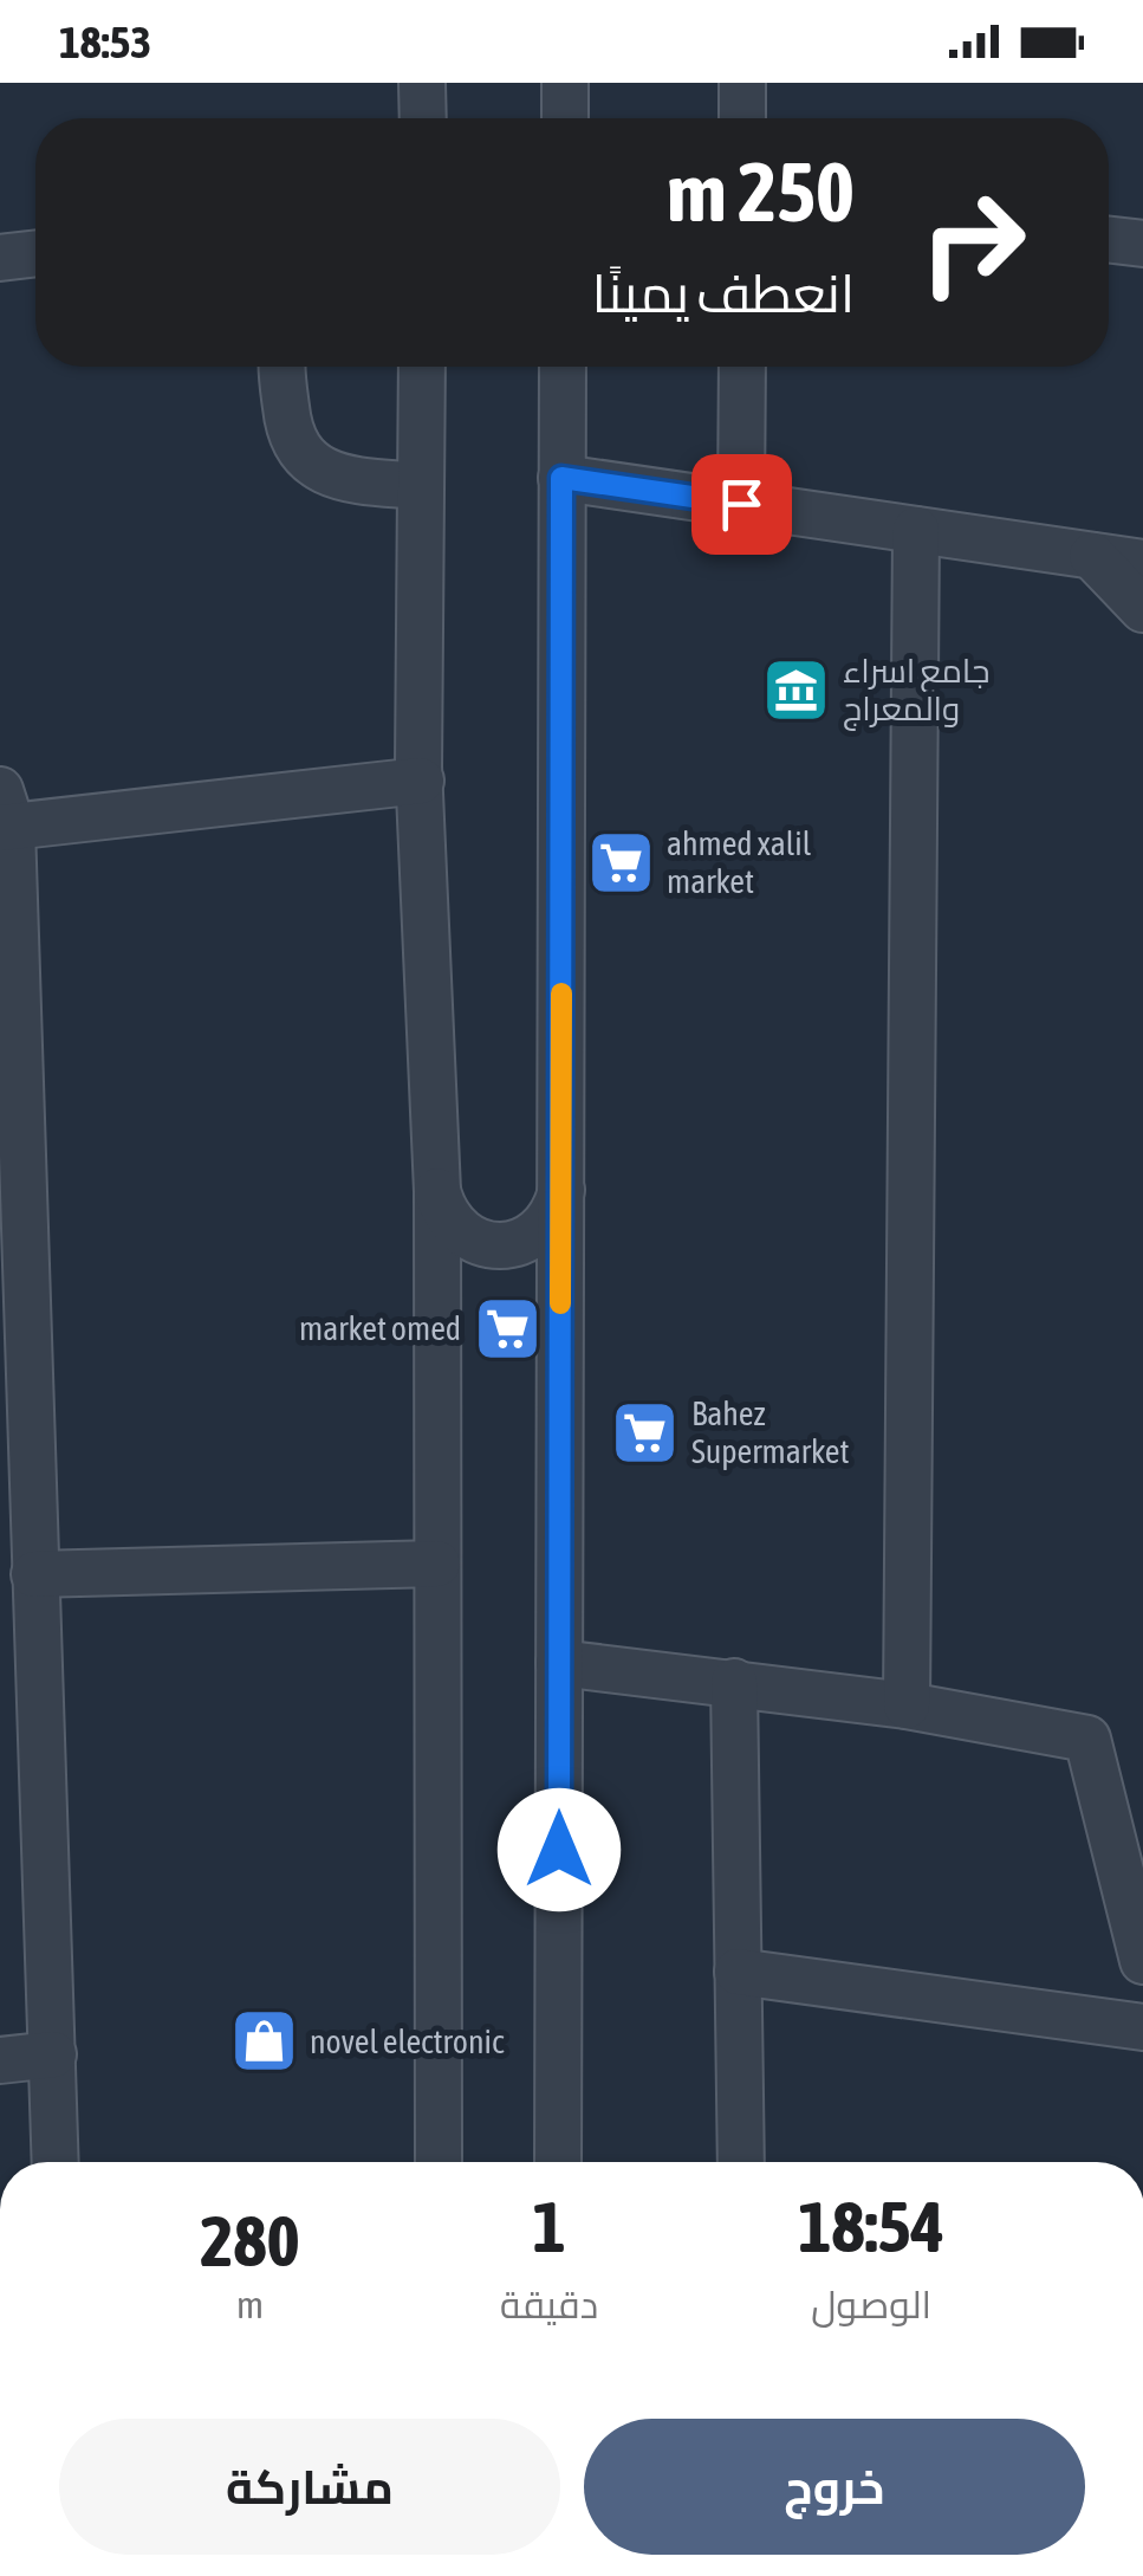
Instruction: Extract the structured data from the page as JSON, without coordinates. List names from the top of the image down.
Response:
{
  "places": {
    "museum": ["جامع اسراء والمعراج"],
    "supermarket": ["ahmed xalil market", "market omed", "Bahez Supermarket"],
    "shop": ["novel electronic"]
  },
  "page": {
    "status": "18:53",
    "turn": ["250 m", "انعطف يمينًا"],
    "eta": [
      "18:54",
      "الوصول",
      "1",
      "دقيقة",
      "280",
      "m"
    ],
    "buttons": ["خروج", "مشاركة"]
  }
}
